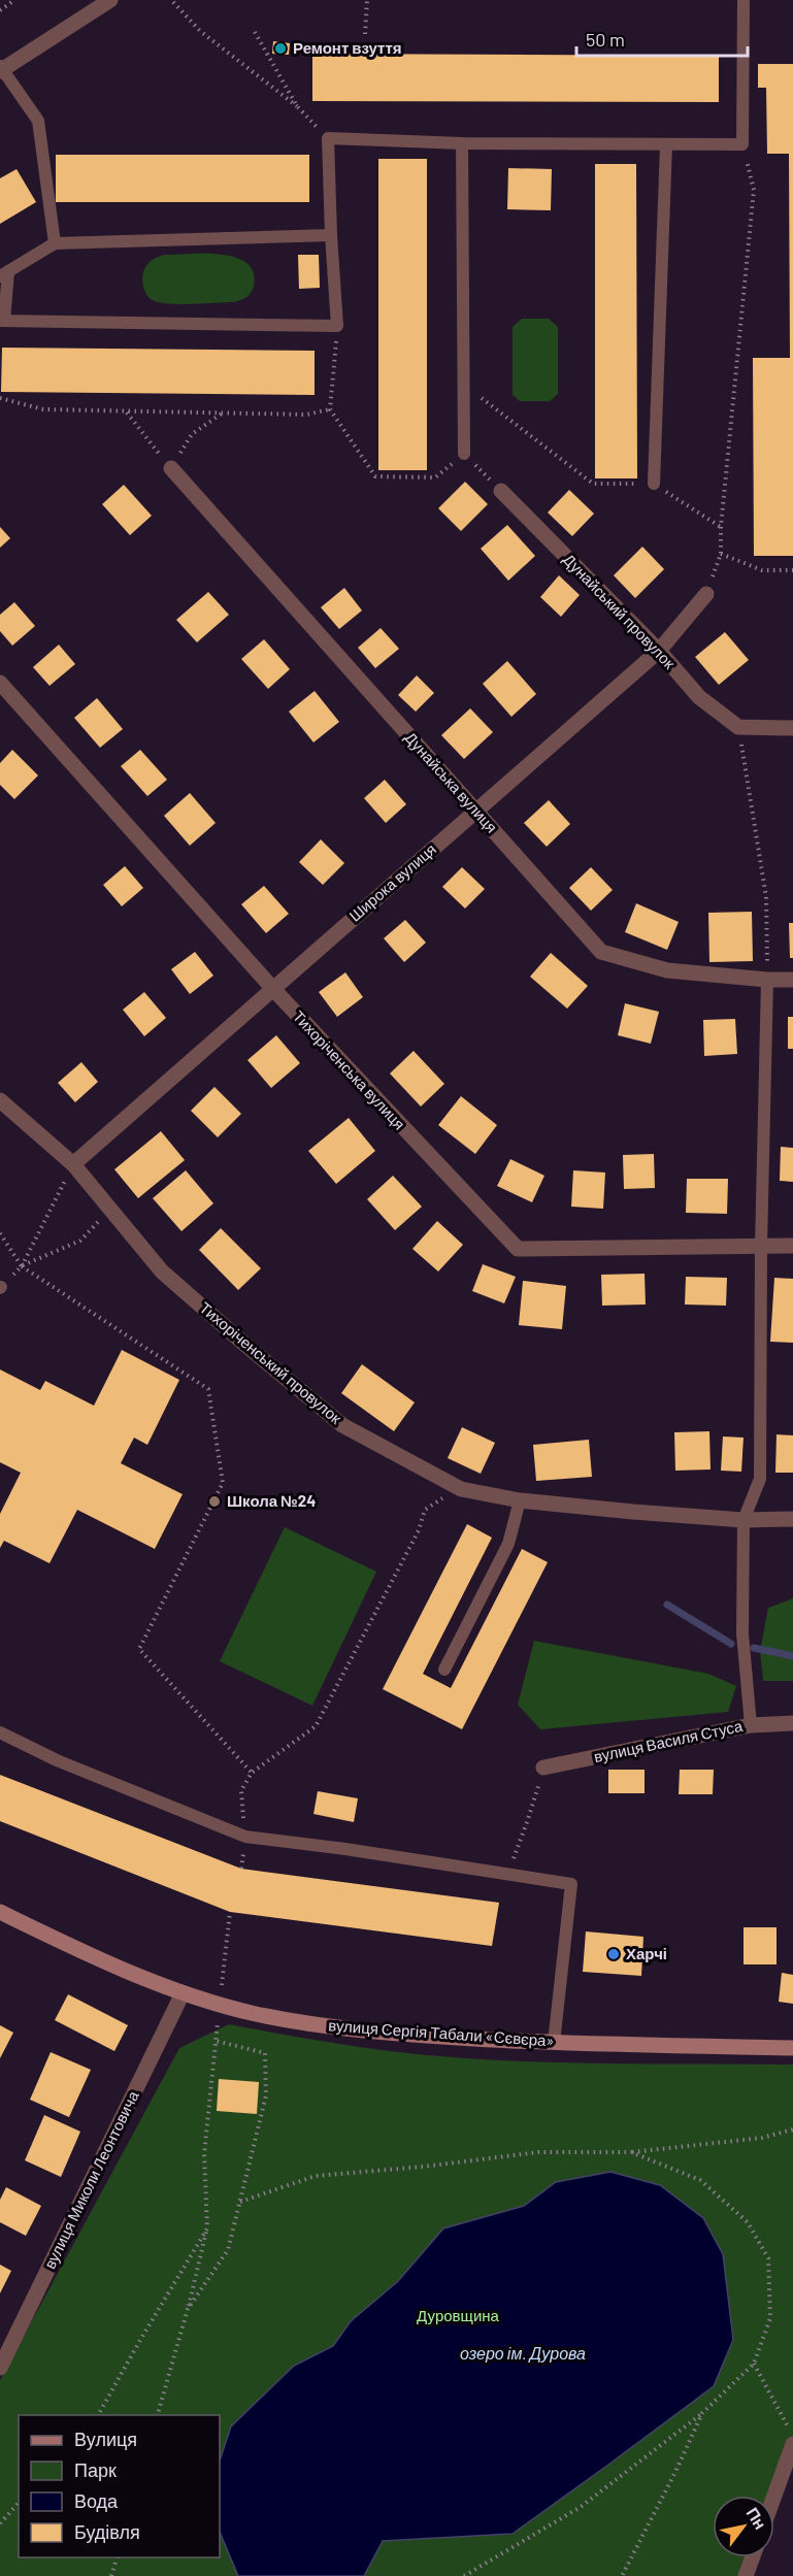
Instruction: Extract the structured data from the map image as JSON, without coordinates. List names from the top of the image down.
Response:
{
  "streets": {
    "main road": ["вулиця Сергія Табали «Сєвєра»"],
    "street": [
      "Дунайський провулок",
      "Дунайська вулиця",
      "Широка вулиця",
      "Тихоріченська вулиця",
      "Тихоріченський провулок",
      "вулиця Василя Стуса",
      "вулиця Миколи Леонтовича"
    ]
  },
  "crossings": [
    ["Дунайський провулок", "Широка вулиця"],
    ["Дунайська вулиця", "Широка вулиця"],
    ["Широка вулиця", "Тихоріченська вулиця"],
    ["Широка вулиця", "Тихоріченський провулок"],
    ["вулиця Сергія Табали «Сєвєра»", "вулиця Миколи Леонтовича"]
  ],
  "water": ["озеро ім. Дурова"],
  "parks": ["Дуровщина"],
  "places": ["Ремонт взуття", "Школа №24", "Харчі"],
  "legend": [
    "Вулиця",
    "Парк",
    "Вода",
    "Будівля"
  ],
  "scale_bar": "50 m",
  "north": "top right"
}
